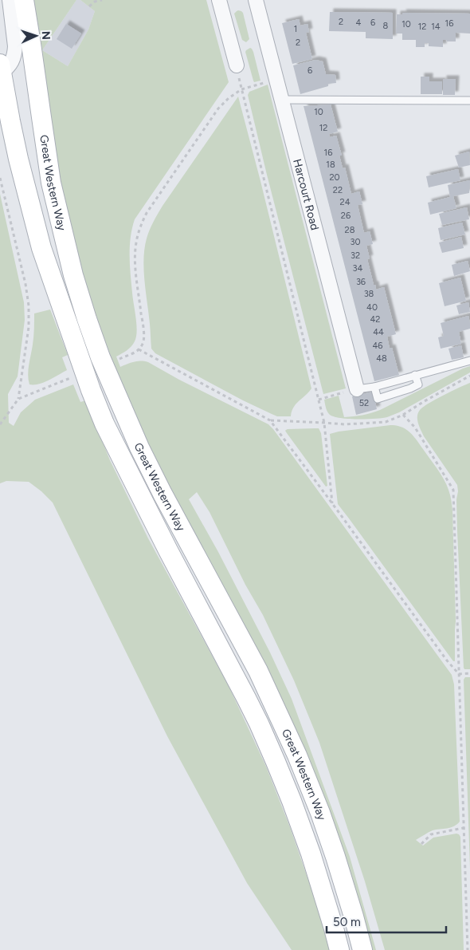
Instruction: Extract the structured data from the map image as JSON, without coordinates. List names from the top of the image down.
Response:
{
  "streets": {
    "main road": ["Great Western Way"],
    "street": ["Harcourt Road"]
  },
  "house_numbers": [
    "2",
    "4",
    "6",
    "16",
    "10",
    "8",
    "12",
    "14",
    "1",
    "2",
    "6",
    "10",
    "12",
    "16",
    "18",
    "20",
    "22",
    "24",
    "26",
    "28",
    "30",
    "32",
    "34",
    "36",
    "38",
    "40",
    "42",
    "44",
    "46",
    "48",
    "52"
  ],
  "scale_bar": "50 m",
  "north": "right"
}
